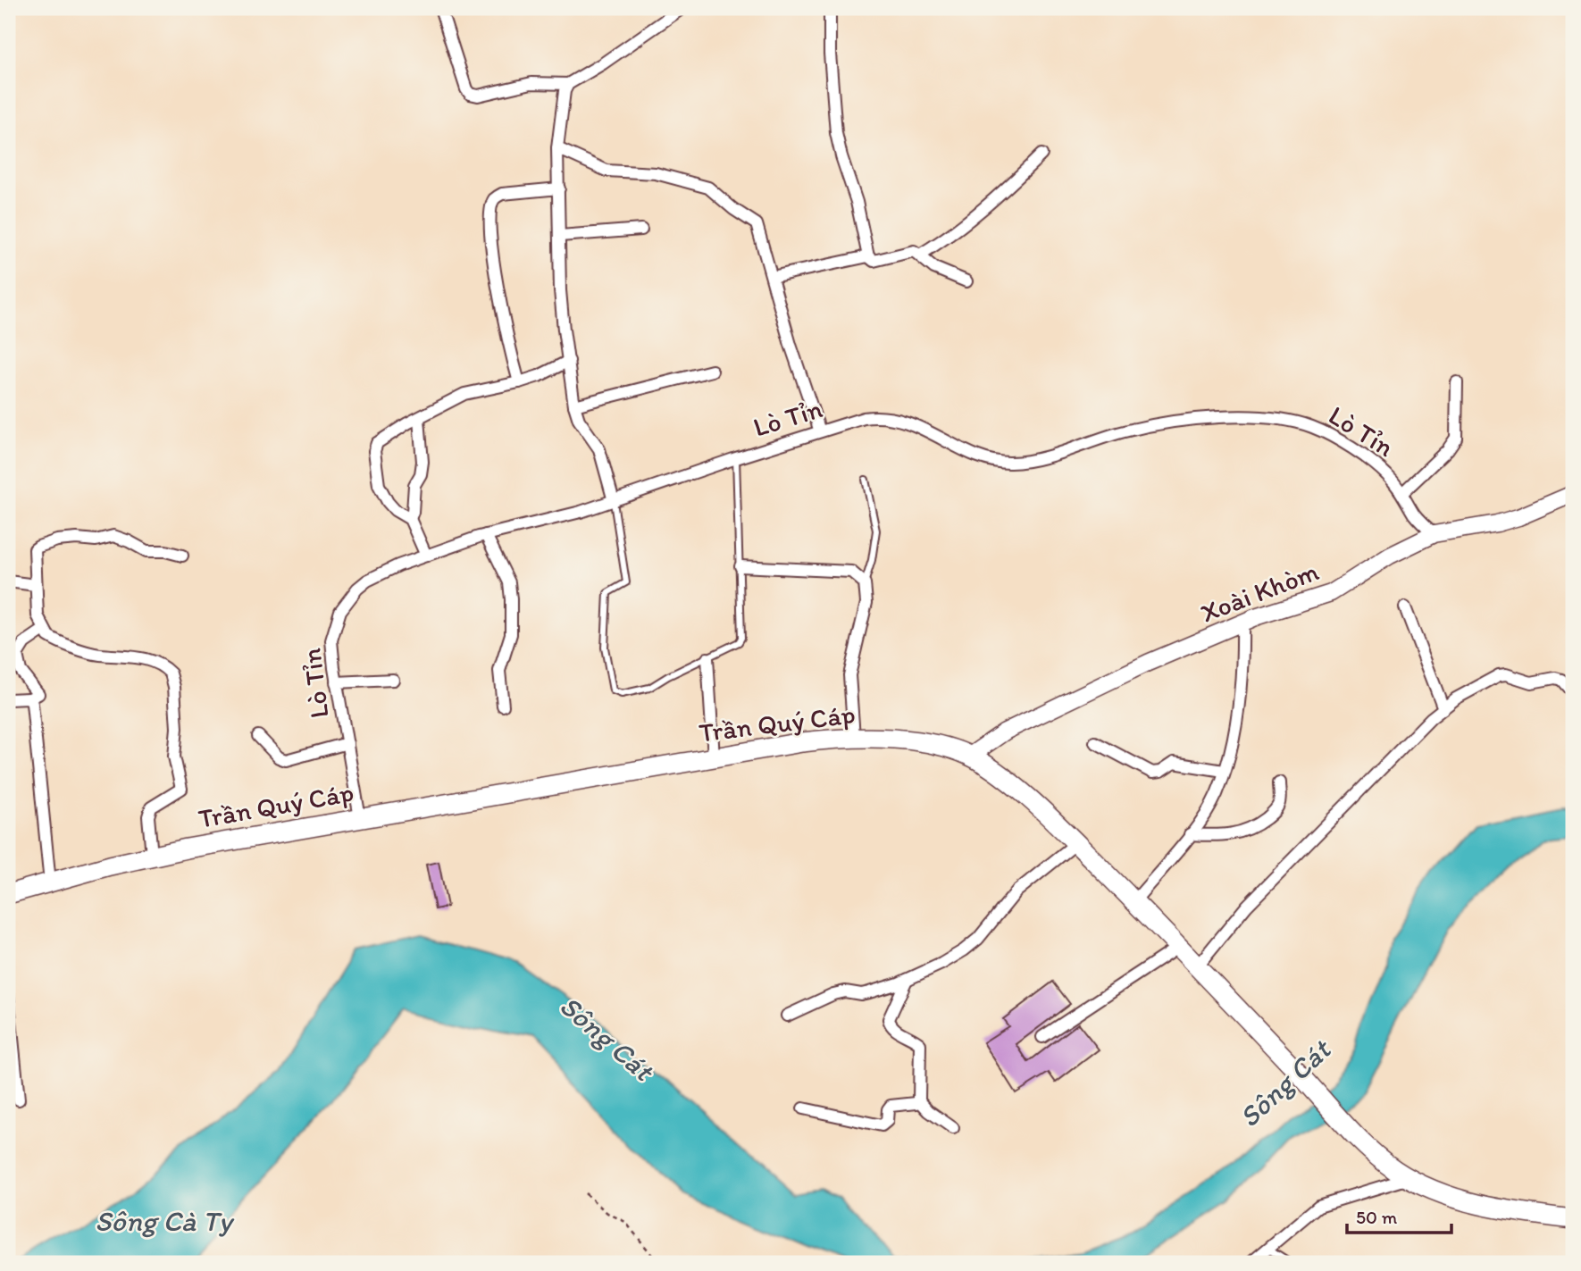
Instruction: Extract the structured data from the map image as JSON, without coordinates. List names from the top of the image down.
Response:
{
  "streets": {
    "main road": ["Trần Quý Cáp"],
    "street": ["Lò Tỉn", "Xoài Khòm"]
  },
  "crossings": [
    ["Lò Tỉn", "Xoài Khòm"],
    ["Lò Tỉn", "Trần Quý Cáp"],
    ["Xoài Khòm", "Trần Quý Cáp"]
  ],
  "water": ["Sông Cát", "Sông Cà Ty"],
  "scale_bar": "50 m"
}
